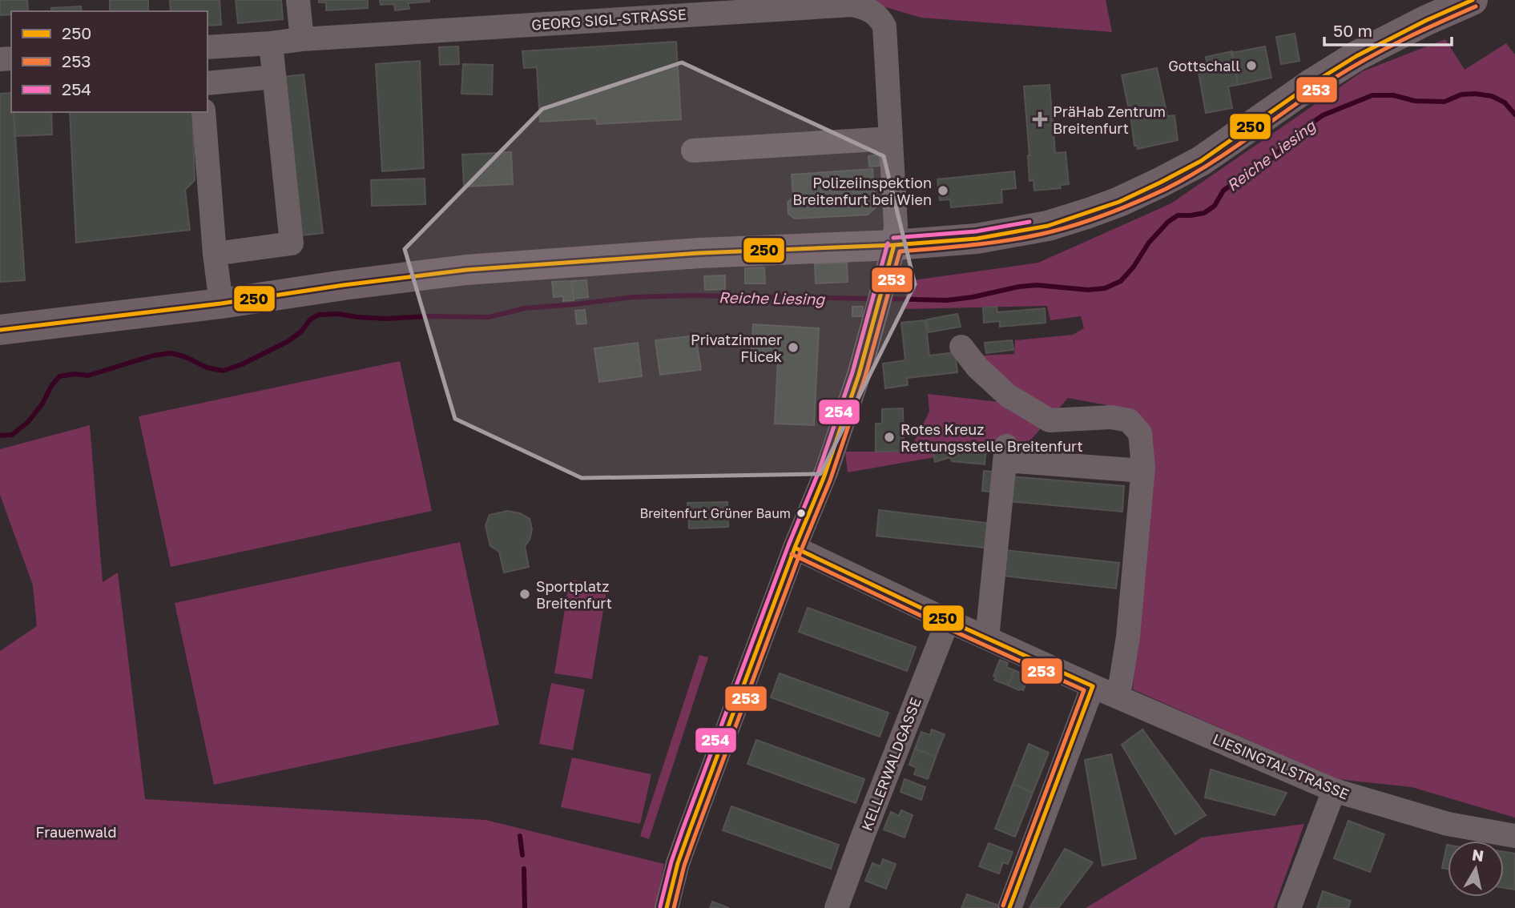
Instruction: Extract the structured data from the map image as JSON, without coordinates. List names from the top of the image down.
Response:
{
  "streets": {
    "street": ["GEORG SIGL-STRASSE", "KELLERWALDGASSE", "LIESINGTALSTRASSE"]
  },
  "crossings": [
    ["GEORG SIGL-STRASSE", "LIESINGTALSTRASSE"],
    ["KELLERWALDGASSE", "LIESINGTALSTRASSE"]
  ],
  "water": ["Reiche Liesing"],
  "parks": ["Frauenwald"],
  "places": {
    "other": [
      "Gottschall",
      "Polizeiinspektion Breitenfurt bei Wien",
      "Privatzimmer Flicek",
      "Rotes Kreuz Rettungsstelle Breitenfurt",
      "Breitenfurt Grüner Baum",
      "Sportplatz Breitenfurt"
    ],
    "health": ["PräHab Zentrum Breitenfurt"]
  },
  "lines": ["transit line 250", "transit line 253", "transit line 254"],
  "legend": ["250", "253", "254"],
  "scale_bar": "50 m",
  "north": "top"
}
